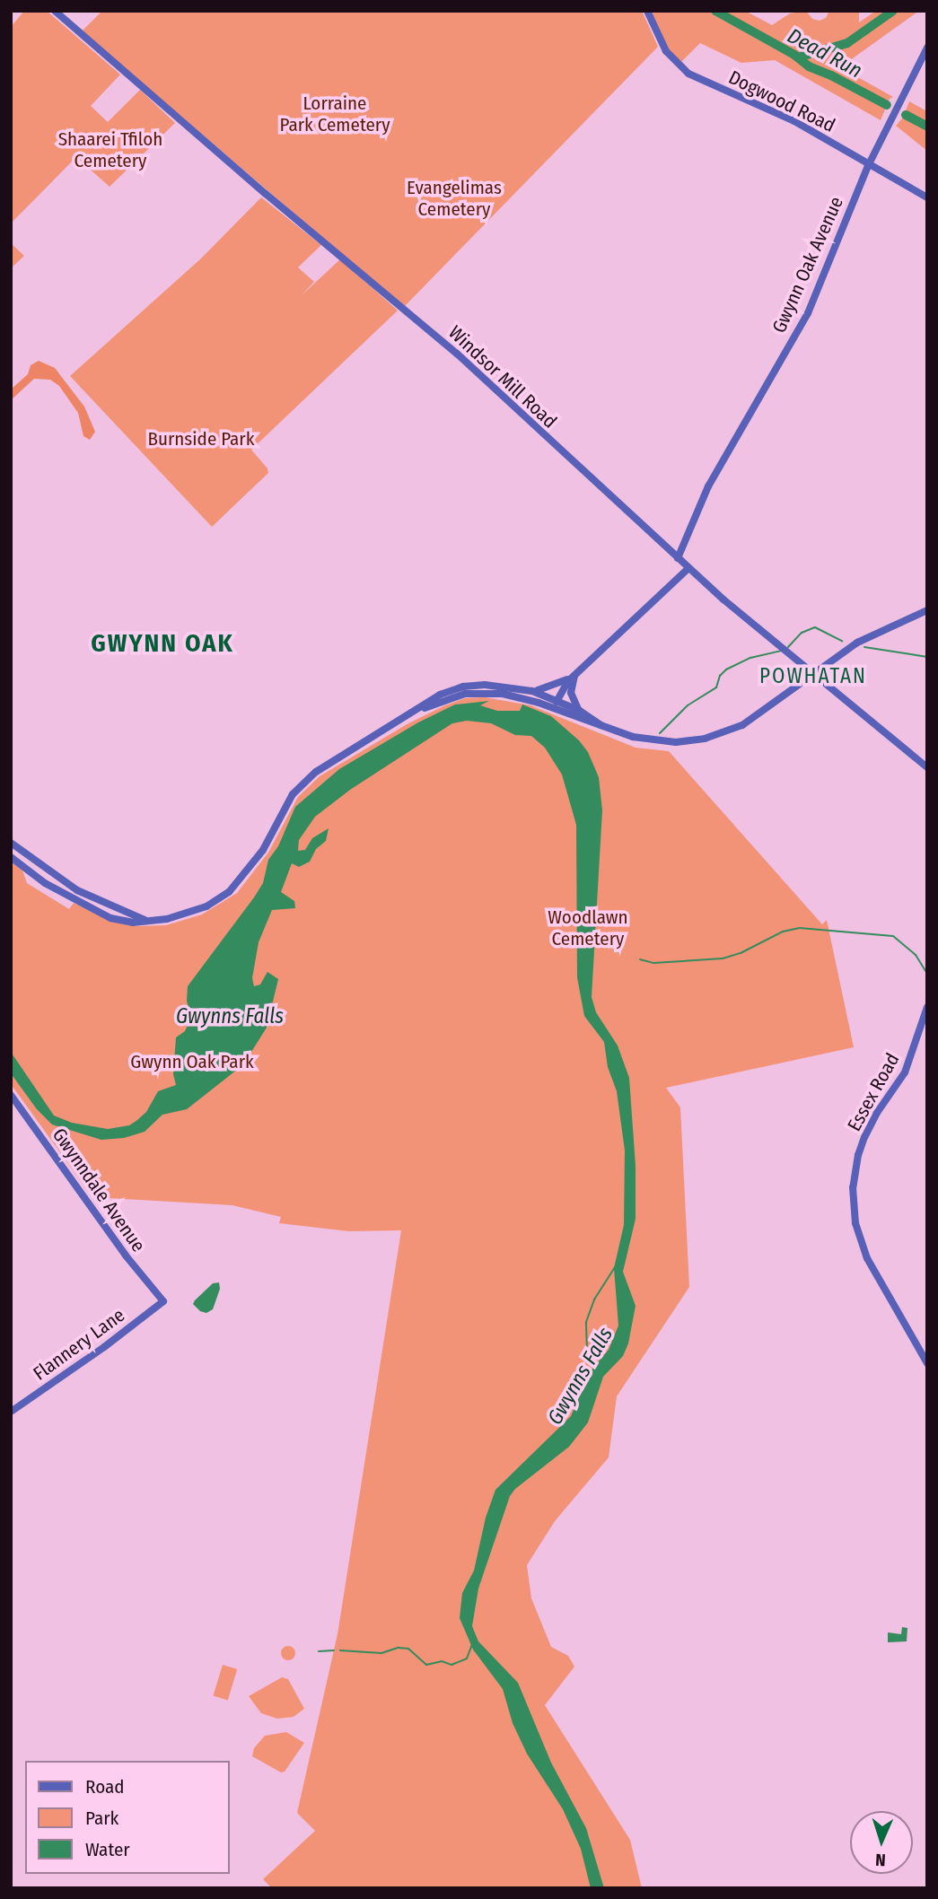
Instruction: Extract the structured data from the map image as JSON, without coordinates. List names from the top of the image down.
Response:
{
  "streets": {
    "main road": [
      "Dogwood Road",
      "Gwynn Oak Avenue",
      "Windsor Mill Road",
      "Essex Road",
      "Gwynndale Avenue",
      "Flannery Lane"
    ]
  },
  "crossings": [
    ["Dogwood Road", "Gwynn Oak Avenue"],
    ["Gwynn Oak Avenue", "Windsor Mill Road"],
    ["Gwynndale Avenue", "Flannery Lane"]
  ],
  "districts": ["GWYNN OAK", "POWHATAN"],
  "water": ["Dead Run", "Gwynns Falls"],
  "parks": [
    "Lorraine Park Cemetery",
    "Shaarei Tfiloh Cemetery",
    "Evangelimas Cemetery",
    "Burnside Park",
    "Woodlawn Cemetery",
    "Gwynn Oak Park"
  ],
  "legend": ["Road", "Park", "Water"],
  "north": "bottom"
}
